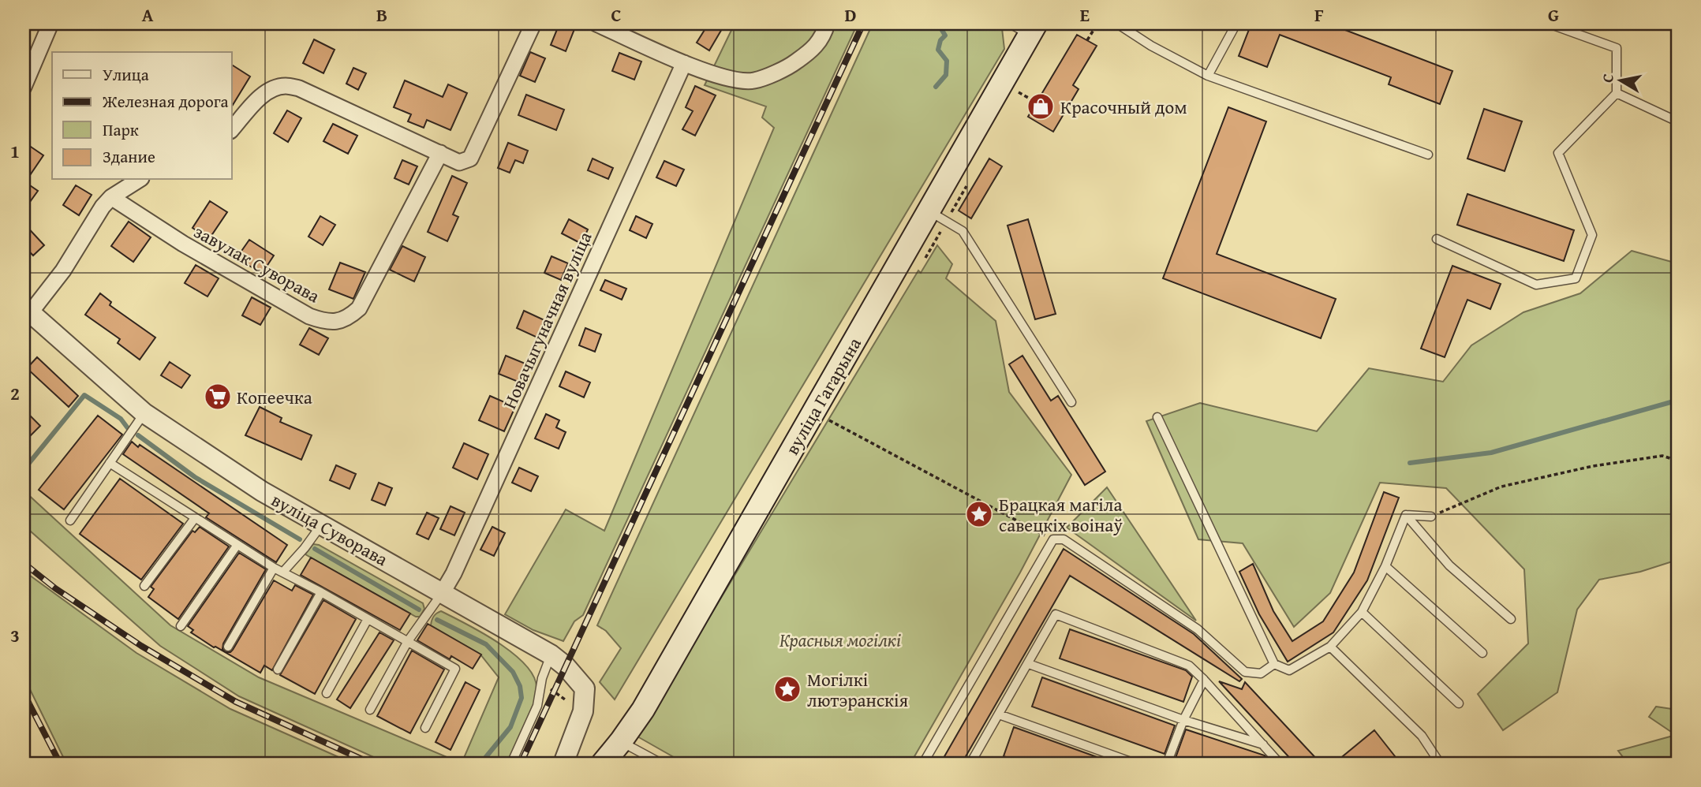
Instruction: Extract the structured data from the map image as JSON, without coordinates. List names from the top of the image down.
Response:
{
  "streets": {
    "main road": ["вуліца Гагарына"],
    "street": ["завулак Суворава", "Новачыгуначная вуліца", "вуліца Суворава"]
  },
  "crossings": [
    ["Новачыгуначная вуліца", "вуліца Суворава"]
  ],
  "parks": ["Красныя могілкі"],
  "places": {
    "shop": ["Красочный дом"],
    "supermarket": ["Копеечка"],
    "place": ["Брацкая магіла савецкіх воінаў", "Могілкі лютэранскія"]
  },
  "legend": [
    "Улица",
    "Железная дорога",
    "Парк",
    "Здание"
  ],
  "north": "left",
  "grid": {
    "columns": [
      "A",
      "B",
      "C",
      "D",
      "E",
      "F",
      "G"
    ],
    "rows": ["1", "2", "3"]
  }
}
